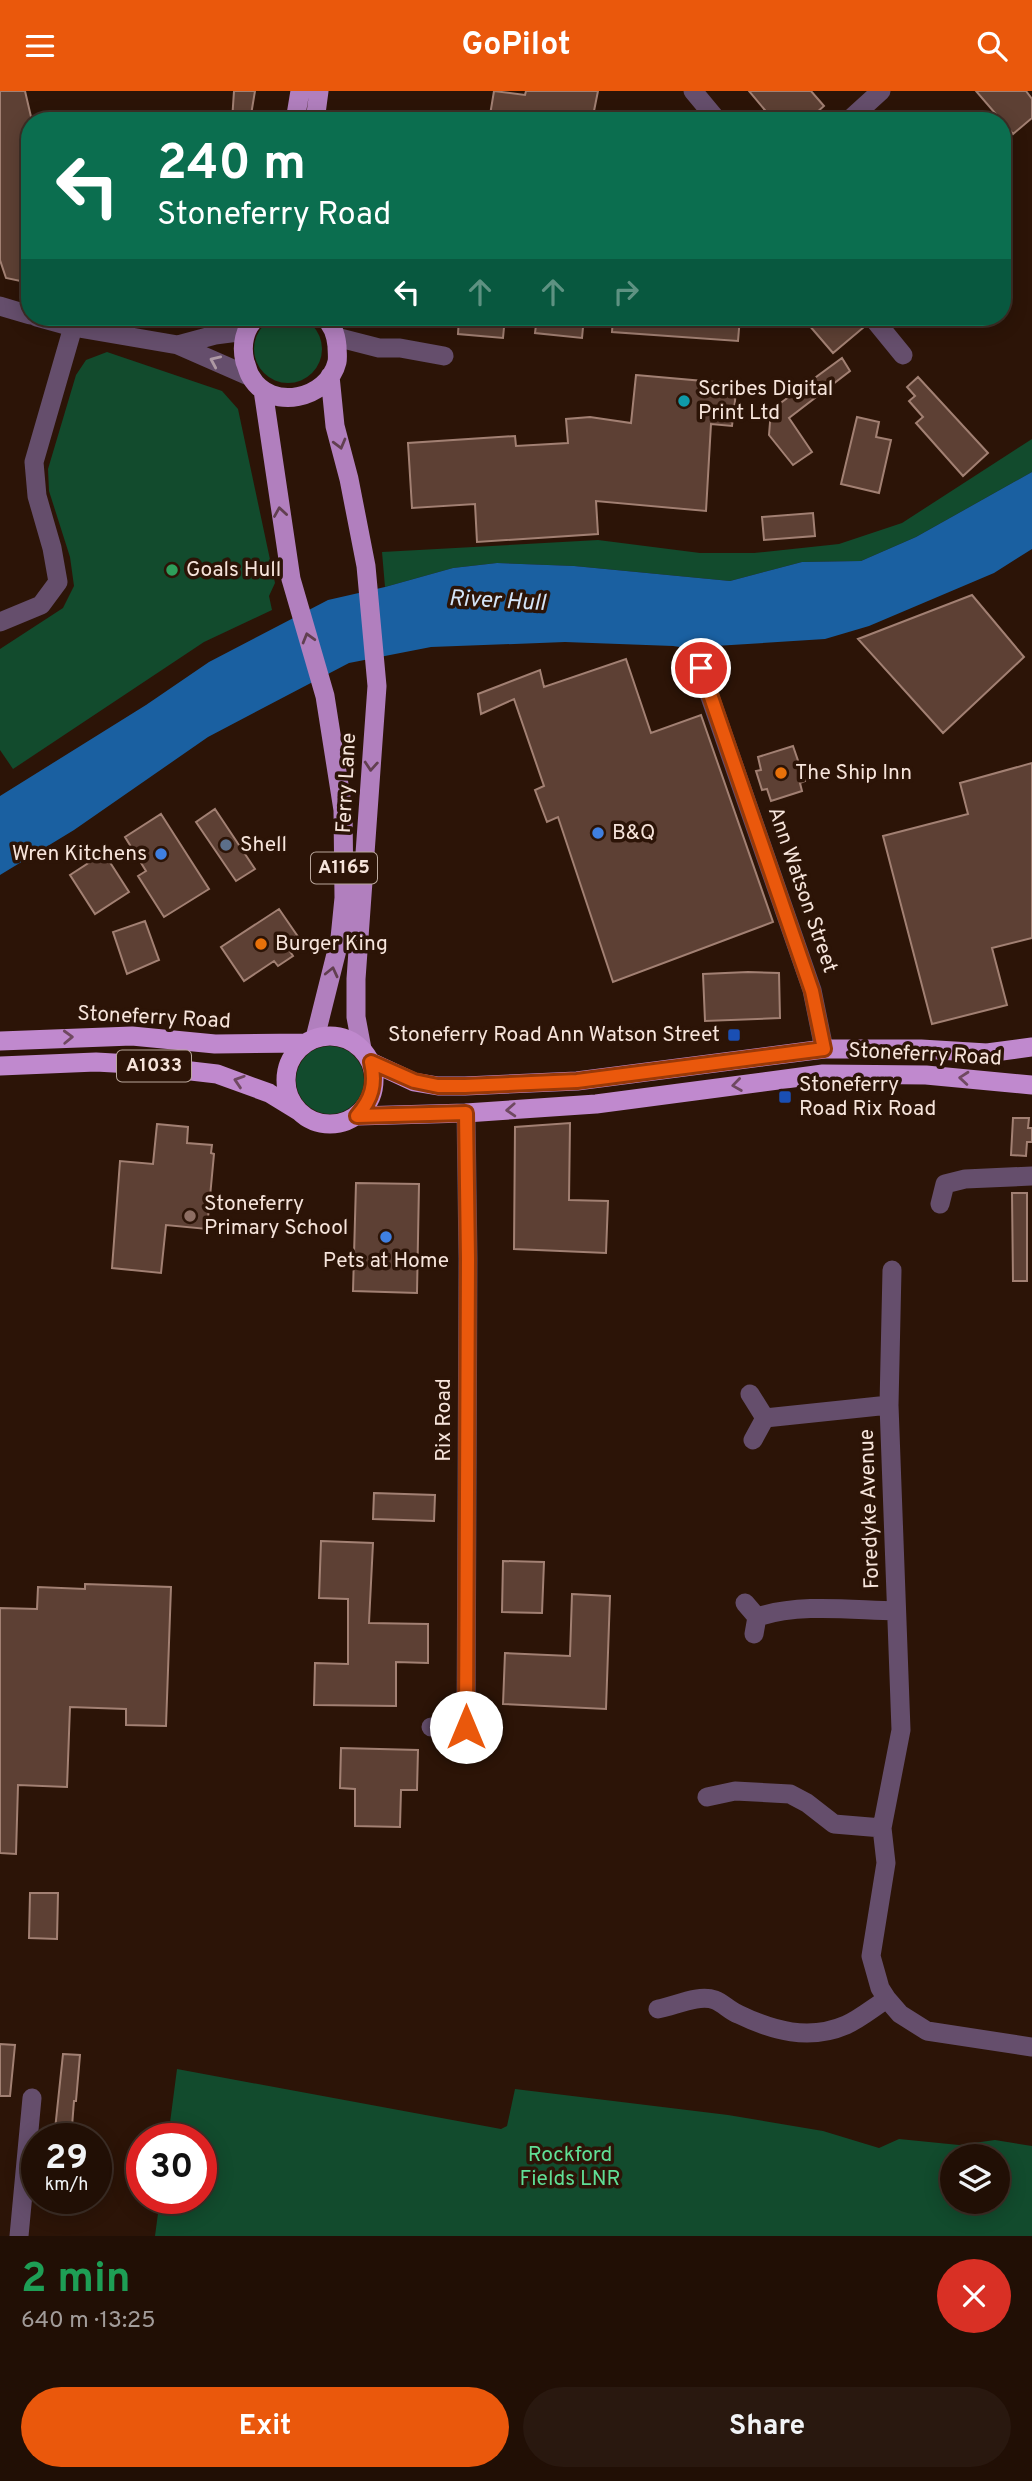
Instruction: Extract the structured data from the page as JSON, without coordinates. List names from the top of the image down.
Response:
{
  "streets": {
    "highway": ["Stoneferry Road", "A1033"],
    "main road": ["Ferry Lane", "A1165"],
    "street": ["Ann Watson Street", "Rix Road", "Foredyke Avenue"]
  },
  "crossings": [
    ["Ferry Lane", "A1165"],
    ["Ferry Lane", "Stoneferry Road"],
    ["Ferry Lane", "A1033"],
    ["Ann Watson Street", "Stoneferry Road"],
    ["Stoneferry Road", "A1033"],
    ["Stoneferry Road", "Rix Road"]
  ],
  "water": ["River Hull"],
  "parks": ["Rockford Fields LNR"],
  "places": {
    "other": [
      "Scribes Digital Print Ltd",
      "Goals Hull",
      "The Ship Inn",
      "B&Q",
      "Shell",
      "Wren Kitchens",
      "Burger King",
      "Stoneferry Primary School",
      "Pets at Home"
    ],
    "transit": ["Stoneferry Road Ann Watson Street", "Stoneferry Road Rix Road"]
  },
  "page": {
    "header": "GoPilot",
    "turn": ["240 m", "Stoneferry Road"],
    "speed": "29 km/h",
    "limit": "30",
    "heading": ["2 min", "640 m · 13:25"],
    "buttons": ["Exit", "Share"]
  }
}
